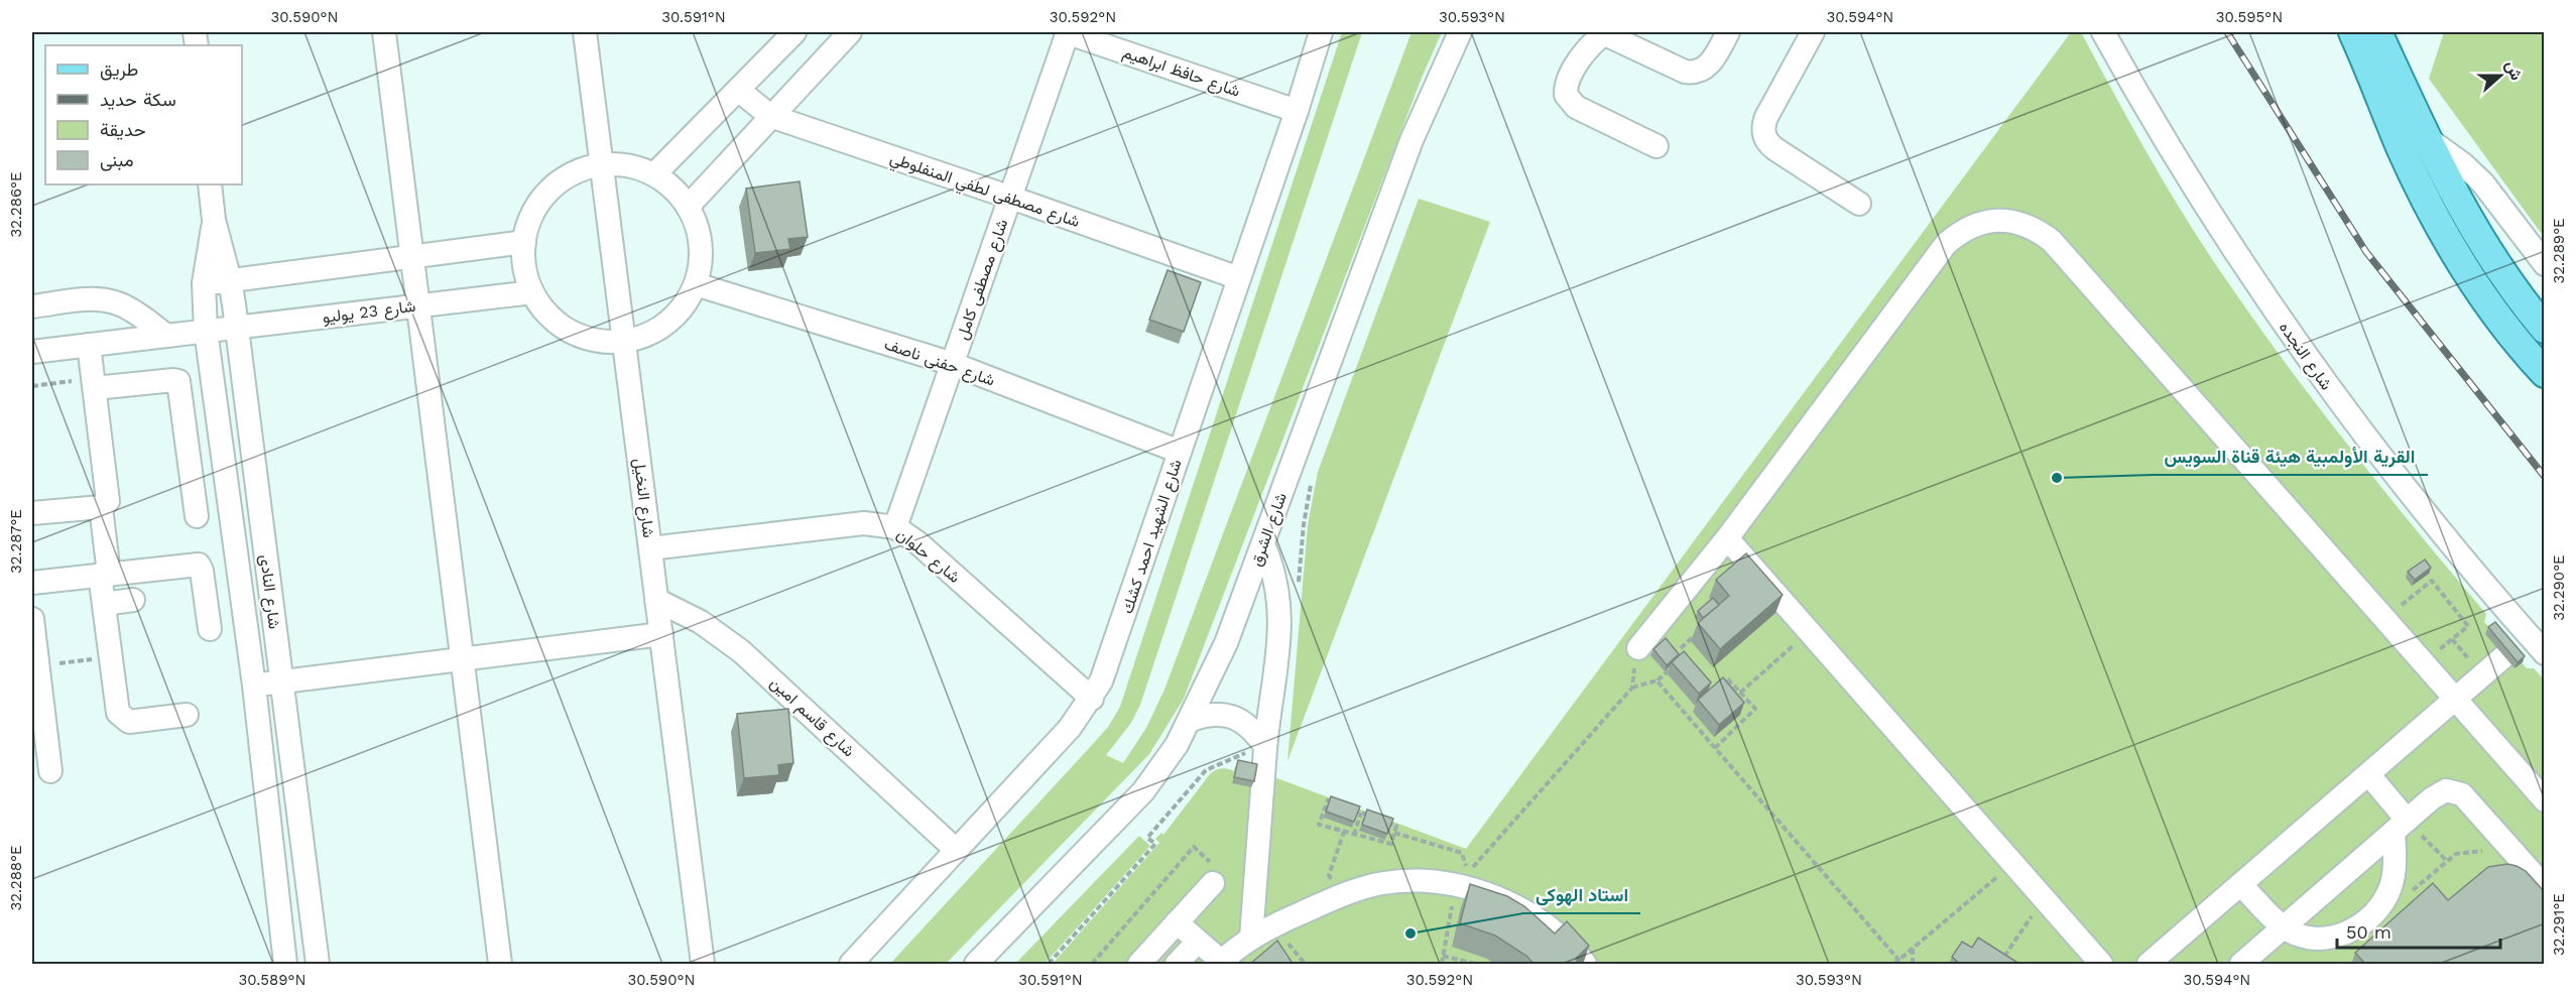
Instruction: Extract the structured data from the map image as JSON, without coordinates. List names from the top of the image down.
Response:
{
  "streets": {
    "street": [
      "شارع حافظ ابراهيم",
      "شارع مصطفى لطفي المنفلوطي",
      "شارع مصطفى كامل",
      "شارع 23 يوليو",
      "شارع النجده",
      "شارع حفنى ناصف",
      "شارع النخيل",
      "شارع الشرق",
      "شارع الشهيد احمد كشك",
      "شارع حلوان",
      "شارع النادى",
      "شارع قاسم امين"
    ]
  },
  "crossings": [
    ["شارع حافظ ابراهيم", "شارع مصطفى كامل"],
    ["شارع حافظ ابراهيم", "شارع الشهيد احمد كشك"],
    ["شارع مصطفى لطفي المنفلوطي", "شارع مصطفى كامل"],
    ["شارع مصطفى لطفي المنفلوطي", "شارع الشهيد احمد كشك"],
    ["شارع مصطفى كامل", "شارع حفنى ناصف"],
    ["شارع مصطفى كامل", "شارع حلوان"],
    ["شارع 23 يوليو", "شارع النادى"],
    ["شارع حفنى ناصف", "شارع الشهيد احمد كشك"],
    ["شارع النخيل", "شارع حلوان"],
    ["شارع النخيل", "شارع قاسم امين"],
    ["شارع الشهيد احمد كشك", "شارع حلوان"],
    ["شارع الشهيد احمد كشك", "شارع قاسم امين"]
  ],
  "places": ["القرية الأولمبية هيئة قناة السويس", "استاد الهوكى"],
  "legend": [
    "طريق",
    "سكة حديد",
    "حديقة",
    "مبنى"
  ],
  "scale_bar": "50 m",
  "north": "right",
  "coordinates": [
    "30.590°N",
    "30.591°N",
    "30.592°N",
    "30.593°N",
    "30.594°N",
    "30.595°N",
    "32.286°E",
    "32.289°E",
    "32.287°E",
    "32.290°E",
    "32.288°E",
    "32.291°E",
    "30.589°N"
  ]
}
